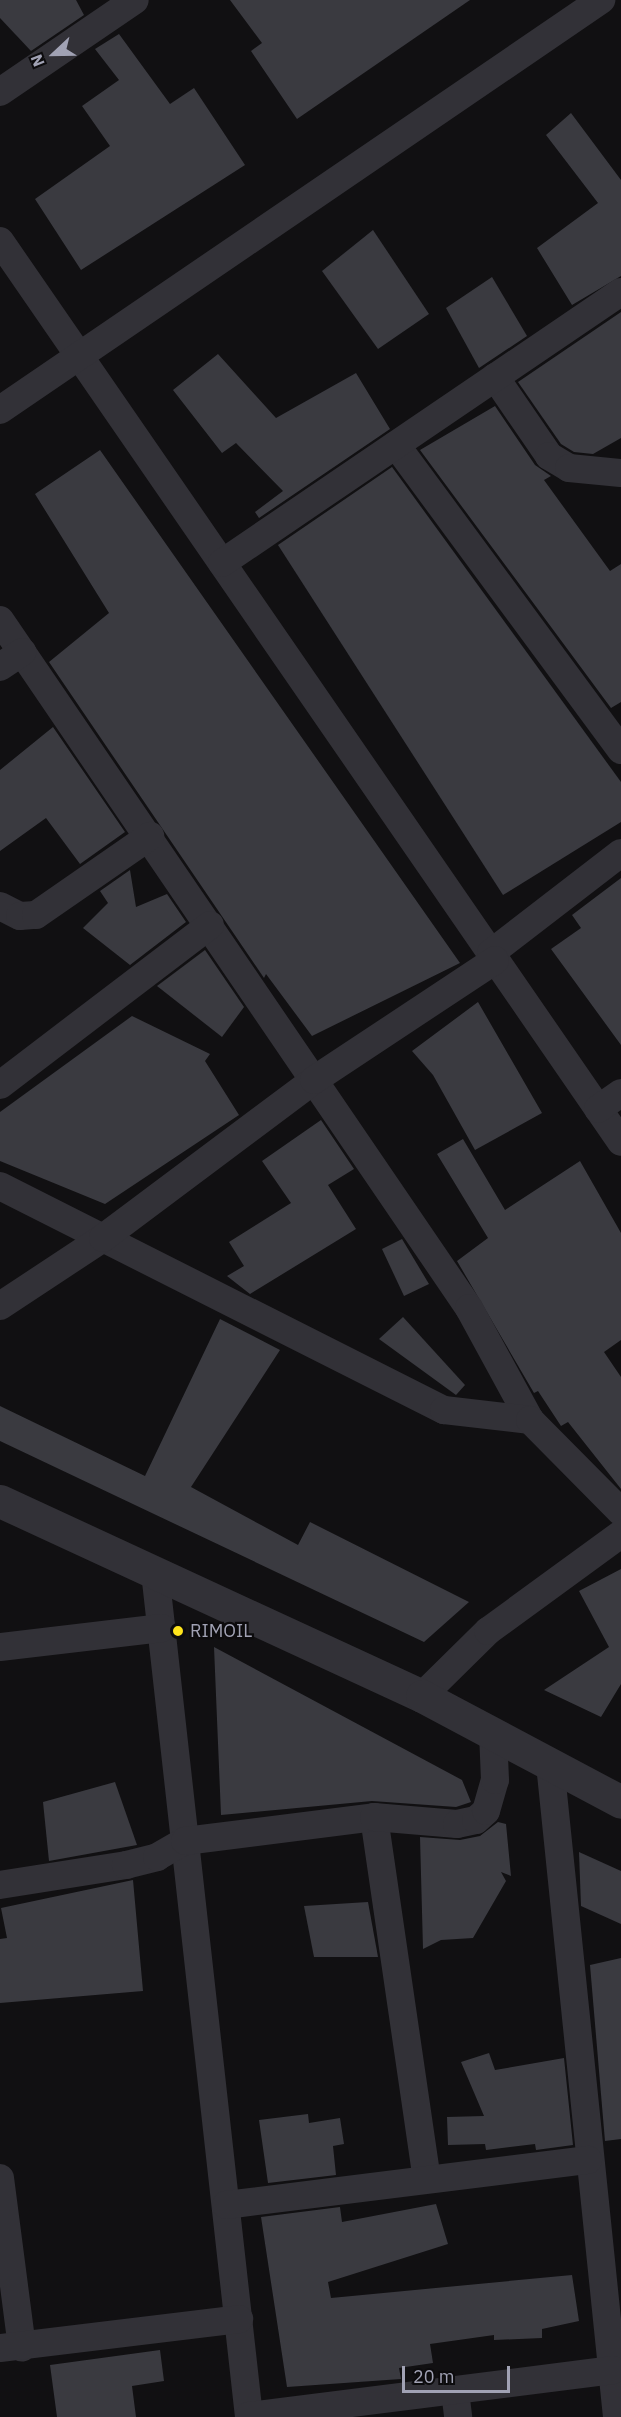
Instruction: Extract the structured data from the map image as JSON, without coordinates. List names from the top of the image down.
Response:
{
  "places": ["RIMOIL"],
  "scale_bar": "20 m",
  "north": "left"
}
